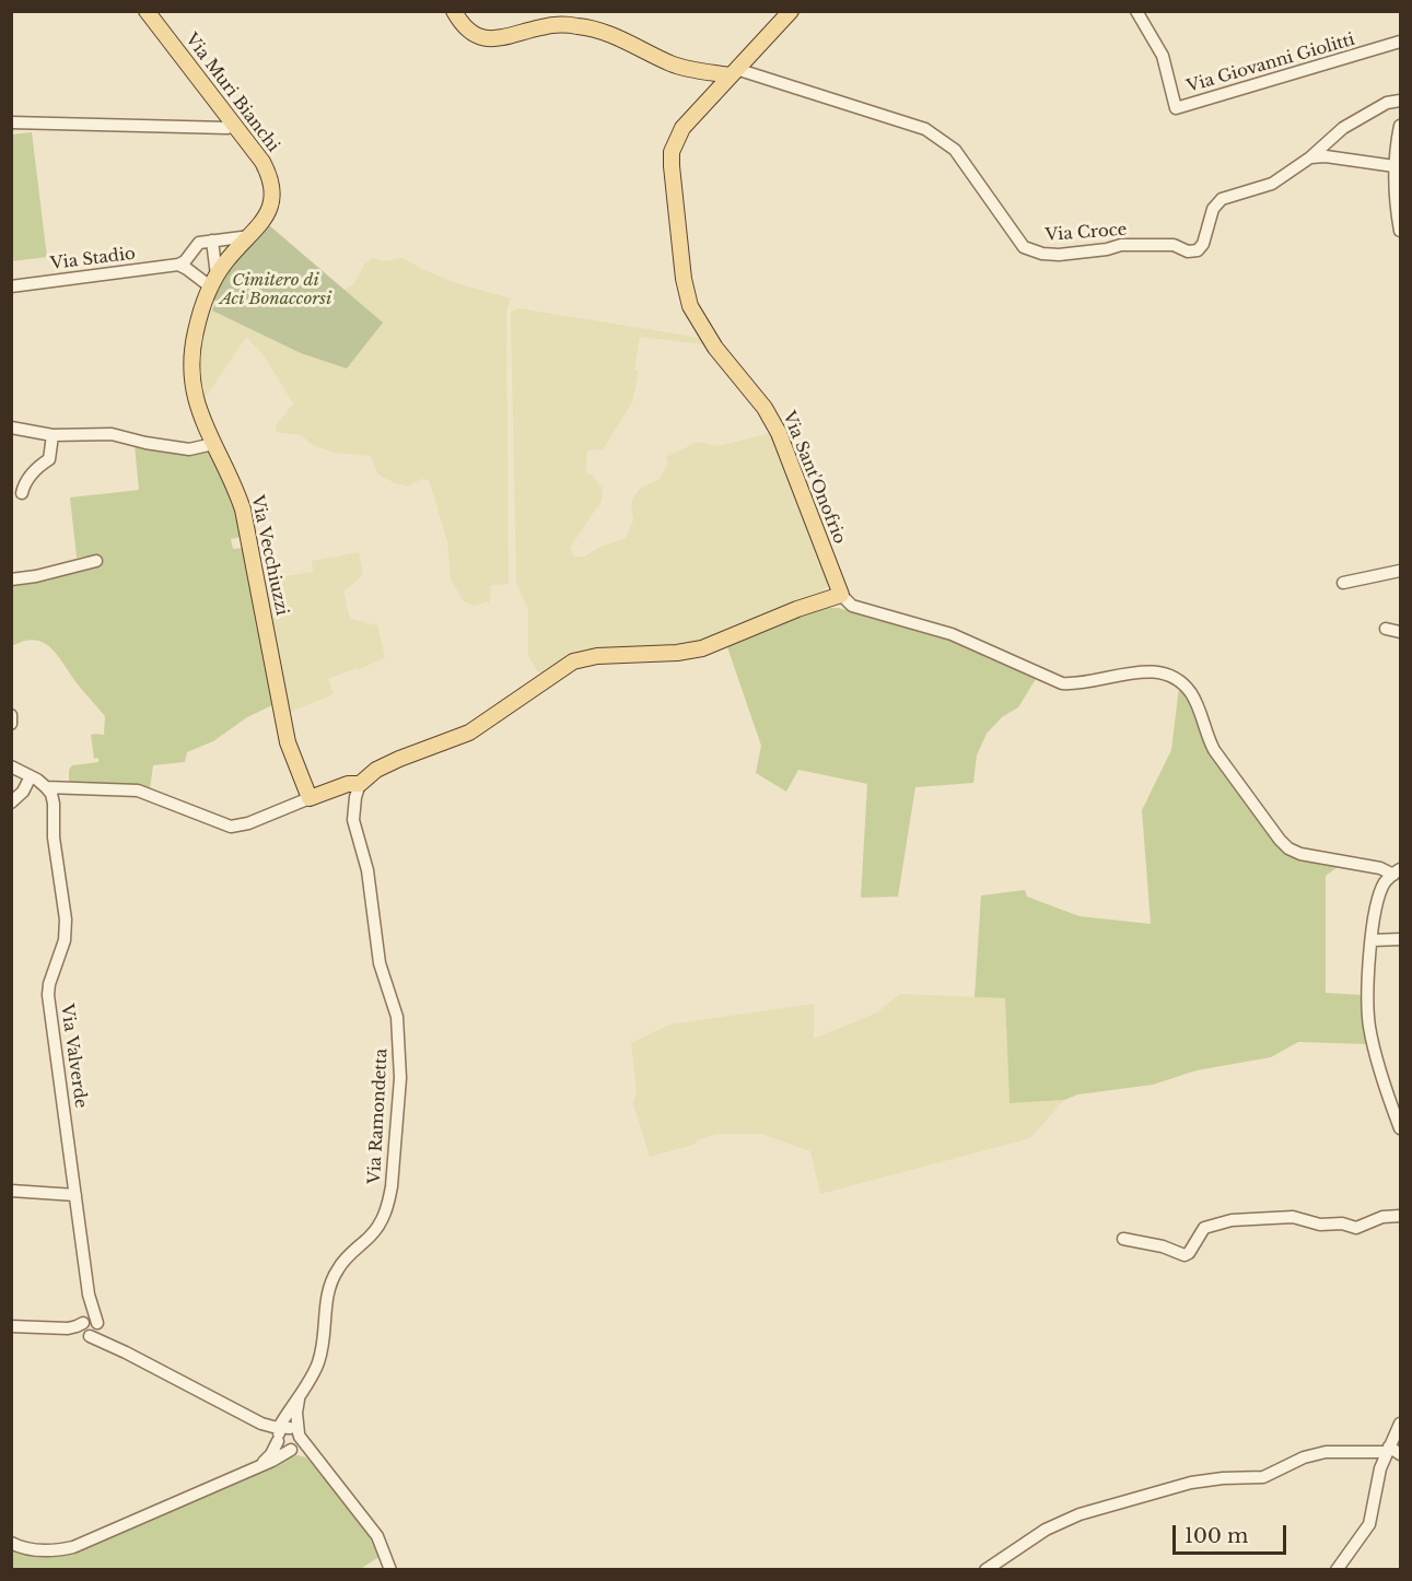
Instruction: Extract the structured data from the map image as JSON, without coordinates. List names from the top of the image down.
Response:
{
  "streets": {
    "main road": ["Via Muri Bianchi", "Via Sant'Onofrio", "Via Vecchiuzzi"],
    "street": [
      "Via Giovanni Giolitti",
      "Via Croce",
      "Via Stadio",
      "Via Valverde",
      "Via Ramondetta"
    ]
  },
  "crossings": [
    ["Via Croce", "Via Sant'Onofrio"]
  ],
  "parks": ["Cimitero di Aci Bonaccorsi"],
  "scale_bar": "100 m"
}
